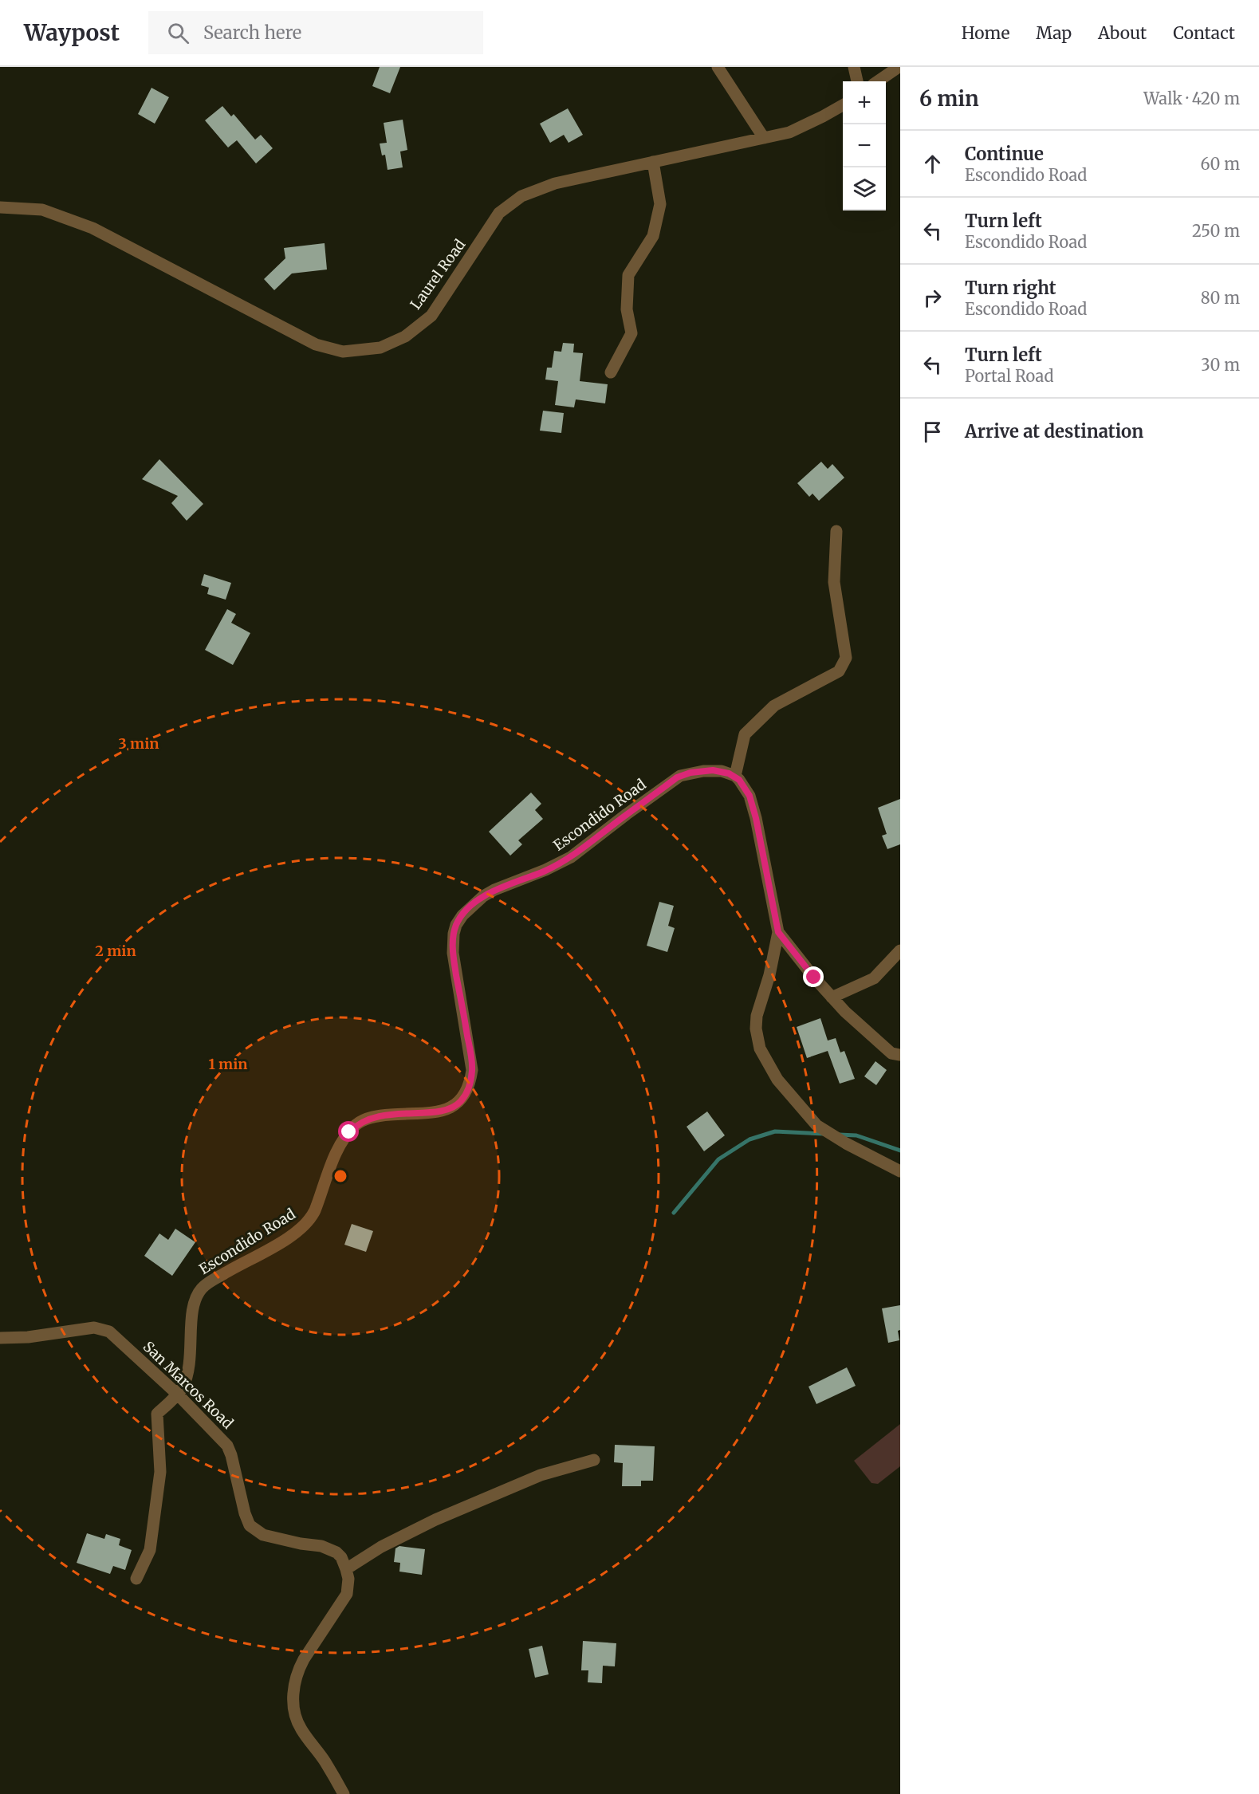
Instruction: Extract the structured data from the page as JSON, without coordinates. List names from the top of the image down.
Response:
{
  "streets": {
    "street": ["Laurel Road", "Escondido Road", "San Marcos Road"]
  },
  "crossings": [
    ["Escondido Road", "San Marcos Road"]
  ],
  "page": {
    "header": "Waypost",
    "search": "Search here",
    "nav": [
      "Home",
      "Map",
      "About",
      "Contact"
    ],
    "heading": ["6 min", "Walk · 420 m"],
    "map_buttons": ["+", "−"],
    "list": [
      ["Continue", "Escondido Road", "60 m"],
      ["Turn left", "Escondido Road", "250 m"],
      ["Turn right", "Escondido Road", "80 m"],
      ["Turn left", "Portal Road", "30 m"],
      "Arrive at destination"
    ]
  },
  "rings": ["3 min", "2 min", "1 min"]
}
